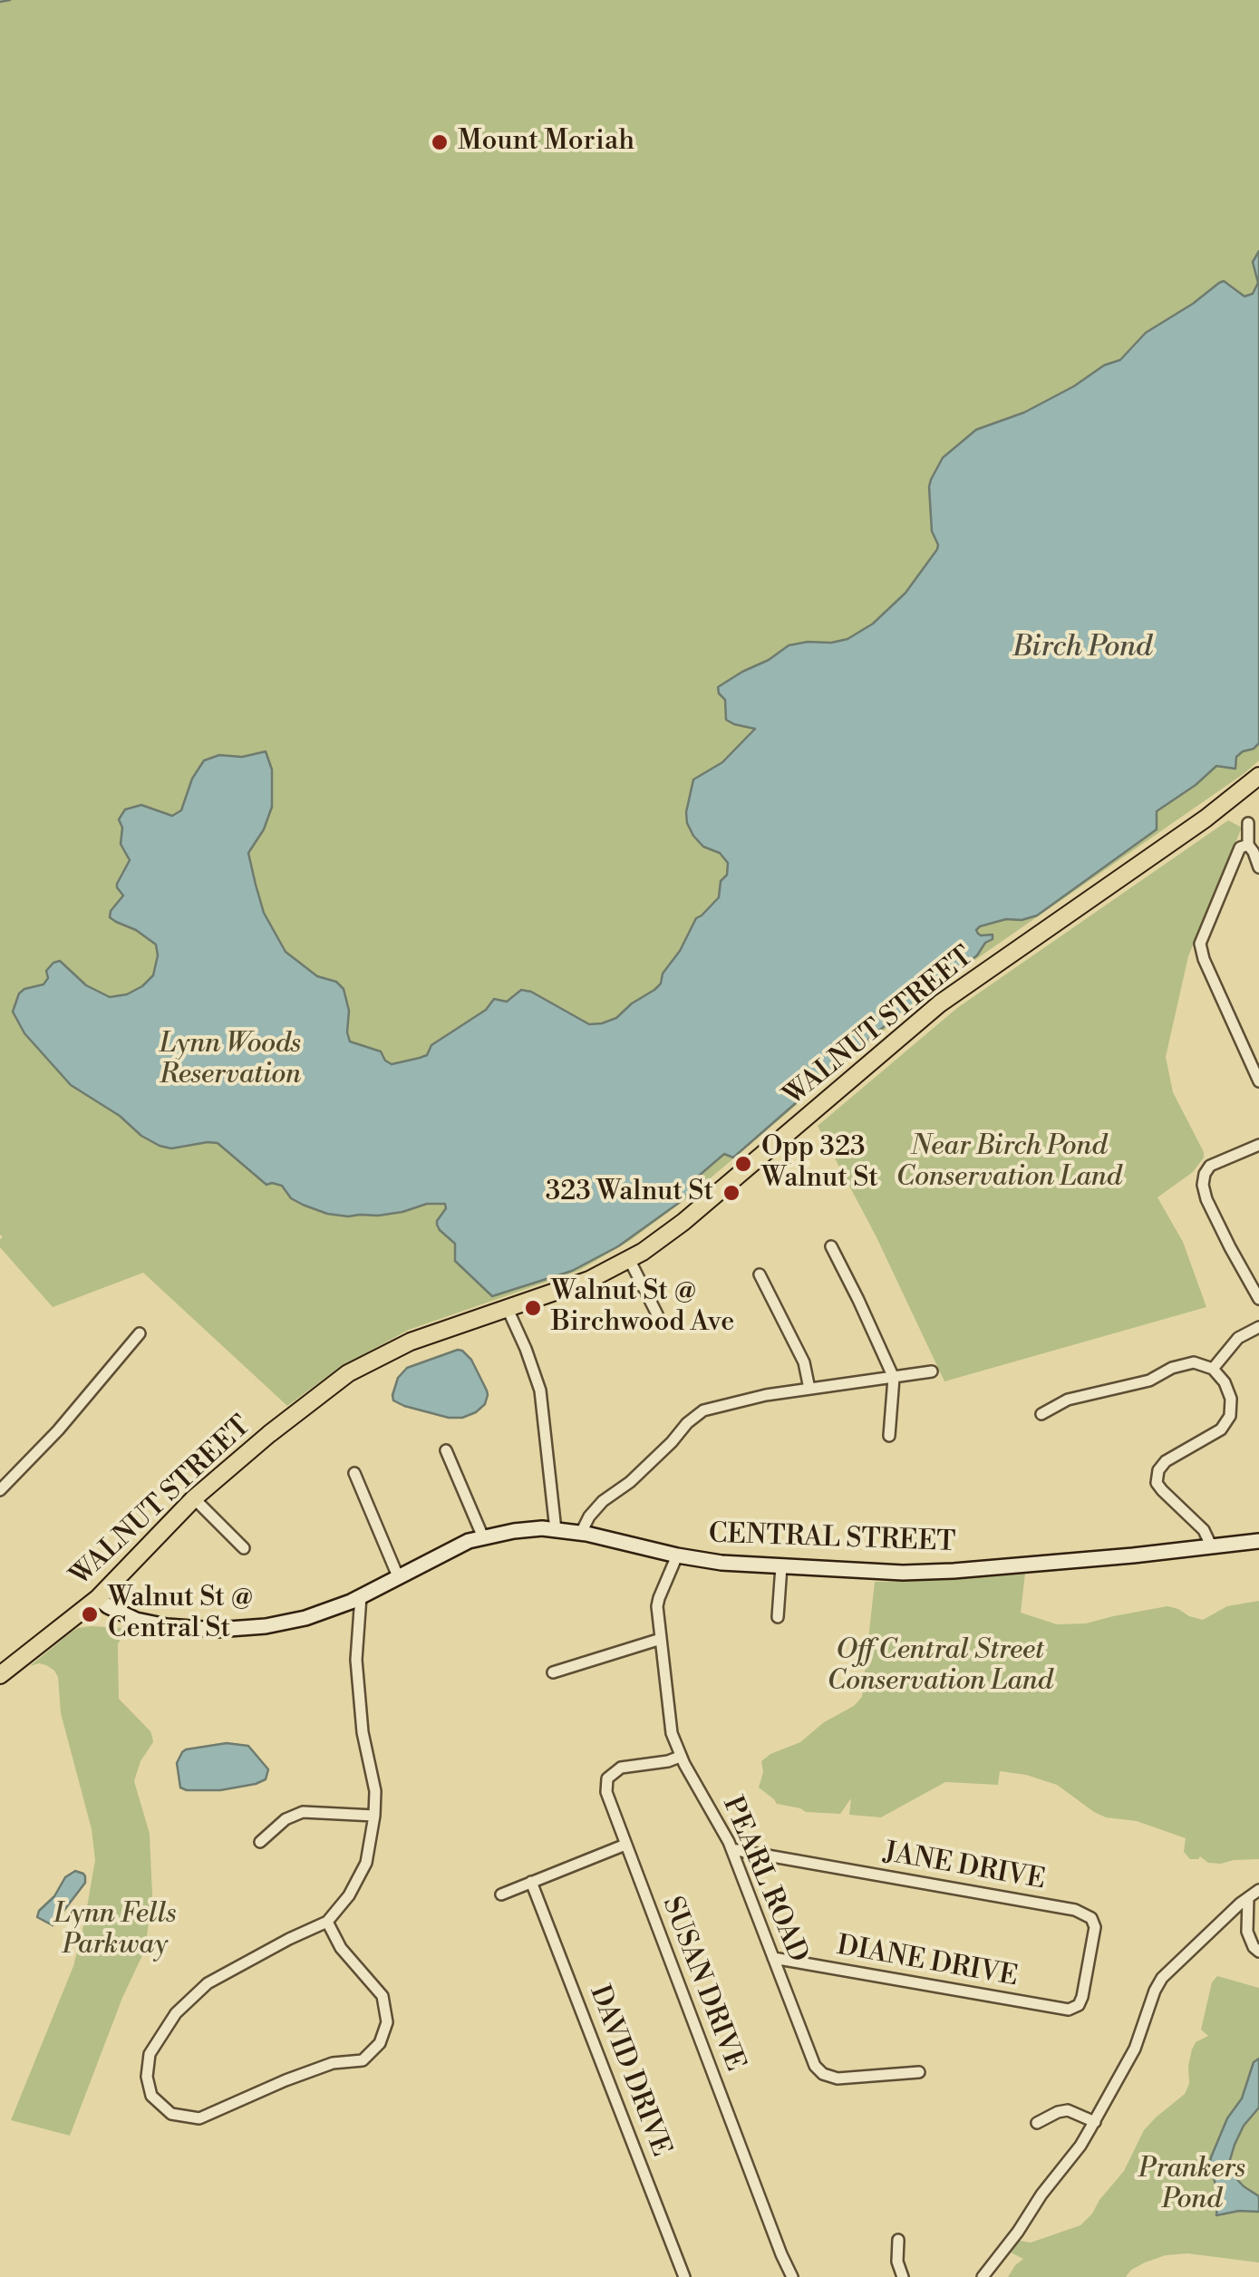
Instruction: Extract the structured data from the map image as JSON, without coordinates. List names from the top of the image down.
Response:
{
  "streets": {
    "main road": ["WALNUT STREET"],
    "street": [
      "CENTRAL STREET",
      "JANE DRIVE",
      "PEARL ROAD",
      "DIANE DRIVE",
      "SUSAN DRIVE",
      "DAVID DRIVE"
    ]
  },
  "crossings": [
    ["WALNUT STREET", "CENTRAL STREET"],
    ["CENTRAL STREET", "PEARL ROAD"],
    ["JANE DRIVE", "PEARL ROAD"],
    ["JANE DRIVE", "DIANE DRIVE"],
    ["PEARL ROAD", "DIANE DRIVE"],
    ["PEARL ROAD", "SUSAN DRIVE"]
  ],
  "water": ["Birch Pond"],
  "parks": [
    "Lynn Woods Reservation",
    "Near Birch Pond Conservation Land",
    "Off Central Street Conservation Land",
    "Lynn Fells Parkway",
    "Prankers Pond"
  ],
  "places": [
    "Mount Moriah",
    "Opp 323 Walnut St",
    "323 Walnut St",
    "Walnut St @ Birchwood Ave",
    "Walnut St @ Central St"
  ]
}
